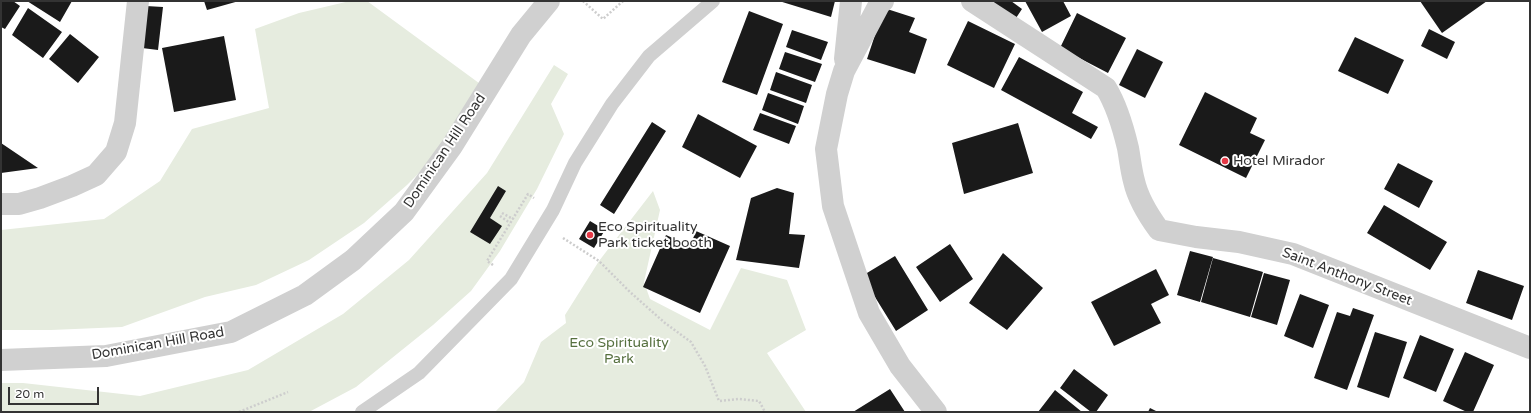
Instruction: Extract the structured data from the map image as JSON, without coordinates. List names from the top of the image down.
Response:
{
  "streets": {
    "street": ["Dominican Hill Road", "Saint Anthony Street"]
  },
  "parks": ["Eco Spirituality Park"],
  "places": ["Hotel Mirador", "Eco Spirituality Park ticket booth"],
  "scale_bar": "20 m"
}
